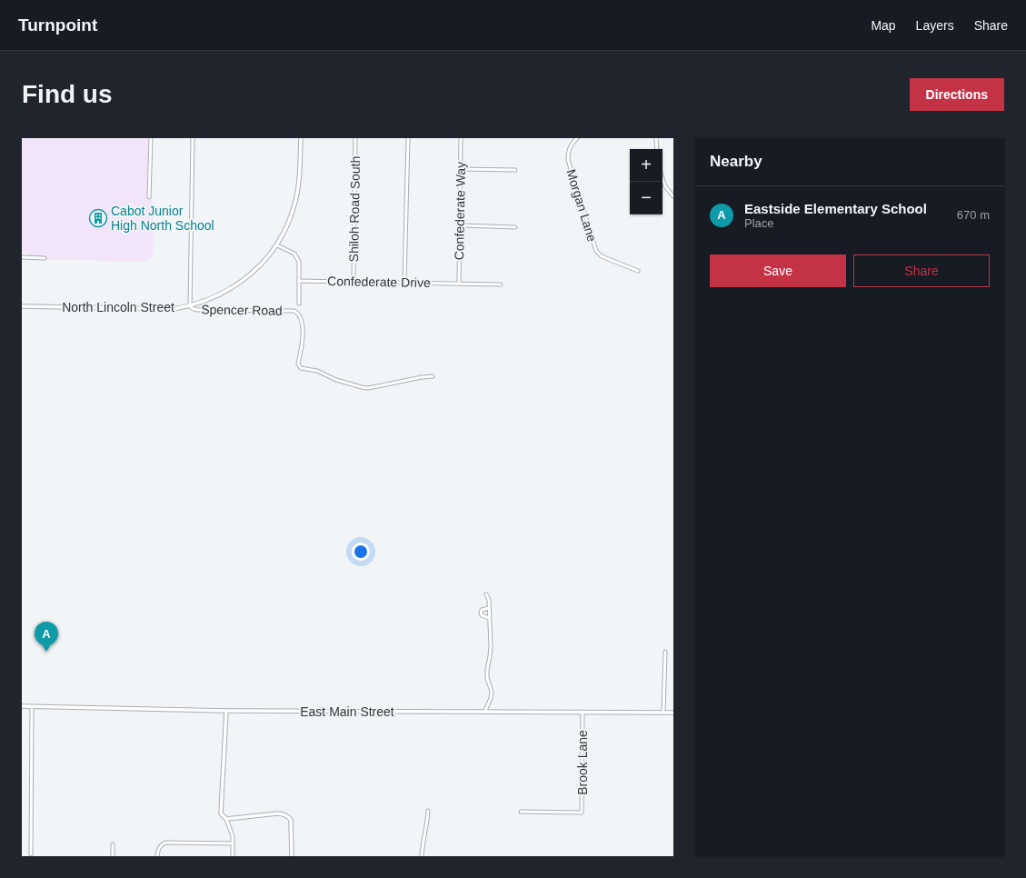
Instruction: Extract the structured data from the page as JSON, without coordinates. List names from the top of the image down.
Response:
{
  "streets": {
    "street": [
      "Morgan Lane",
      "Shiloh Road South",
      "Confederate Way",
      "Confederate Drive",
      "North Lincoln Street",
      "Spencer Road",
      "East Main Street",
      "Brook Lane"
    ]
  },
  "crossings": [
    ["Shiloh Road South", "Confederate Drive"],
    ["Confederate Way", "Confederate Drive"],
    ["North Lincoln Street", "Spencer Road"],
    ["East Main Street", "Brook Lane"]
  ],
  "places": {
    "building": ["Cabot Junior High North School"]
  },
  "page": {
    "header": "Turnpoint",
    "nav": ["Map", "Layers", "Share"],
    "buttons": [
      "Directions",
      ["Save", "Share"]
    ],
    "title": "Find us",
    "heading": "Nearby",
    "map_buttons": ["+", "−"],
    "list": [
      {
        "mark": "A",
        "name": "Eastside Elementary School",
        "note": "Place",
        "value": "670 m"
      }
    ],
    "pins": "A"
  }
}
